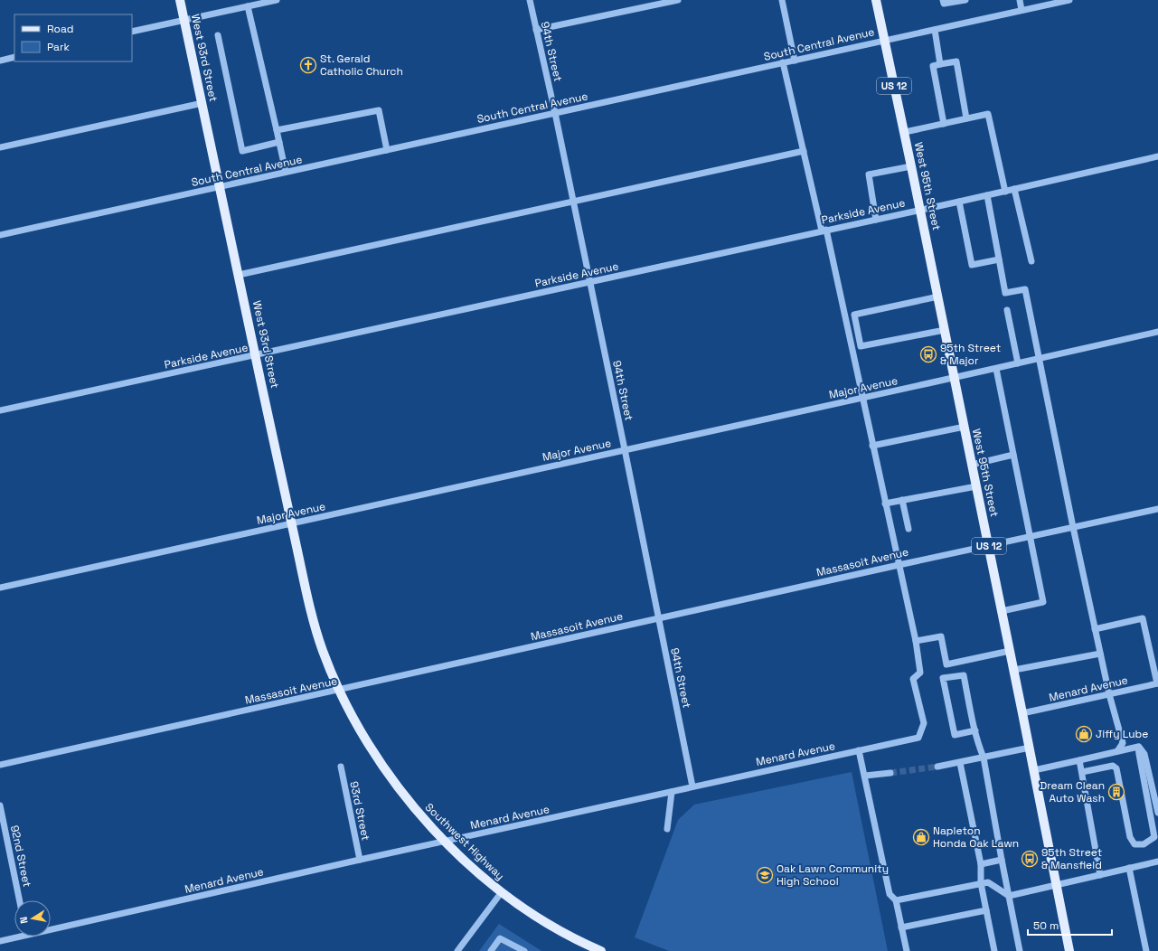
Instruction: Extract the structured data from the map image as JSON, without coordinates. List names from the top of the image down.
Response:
{
  "streets": {
    "main road": [
      "West 93rd Street",
      "US 12",
      "West 95th Street",
      "Southwest Highway"
    ],
    "street": [
      "South Central Avenue",
      "94th Street",
      "Parkside Avenue",
      "Major Avenue",
      "Massasoit Avenue",
      "Menard Avenue",
      "93rd Street",
      "92nd Street"
    ]
  },
  "crossings": [
    ["South Central Avenue", "94th Street"],
    ["South Central Avenue", "West 93rd Street"],
    ["South Central Avenue", "West 95th Street"],
    ["94th Street", "Parkside Avenue"],
    ["94th Street", "Major Avenue"],
    ["94th Street", "Massasoit Avenue"],
    ["94th Street", "Menard Avenue"],
    ["West 93rd Street", "Parkside Avenue"],
    ["West 93rd Street", "Major Avenue"],
    ["West 93rd Street", "Massasoit Avenue"],
    ["West 93rd Street", "Southwest Highway"],
    ["West 95th Street", "Parkside Avenue"],
    ["West 95th Street", "Major Avenue"],
    ["West 95th Street", "Massasoit Avenue"],
    ["West 95th Street", "Menard Avenue"],
    ["Massasoit Avenue", "Southwest Highway"],
    ["Menard Avenue", "93rd Street"],
    ["Menard Avenue", "Southwest Highway"]
  ],
  "places": {
    "church": ["St. Gerald Catholic Church"],
    "bus stop": ["95th Street & Major", "95th Street & Mansfield"],
    "shop": ["Jiffy Lube", "Napleton Honda Oak Lawn"],
    "building": ["Dream Clean Auto Wash"],
    "school or university": ["Oak Lawn Community High School"]
  },
  "legend": ["Road", "Park"],
  "scale_bar": "50 m",
  "north": "left"
}
